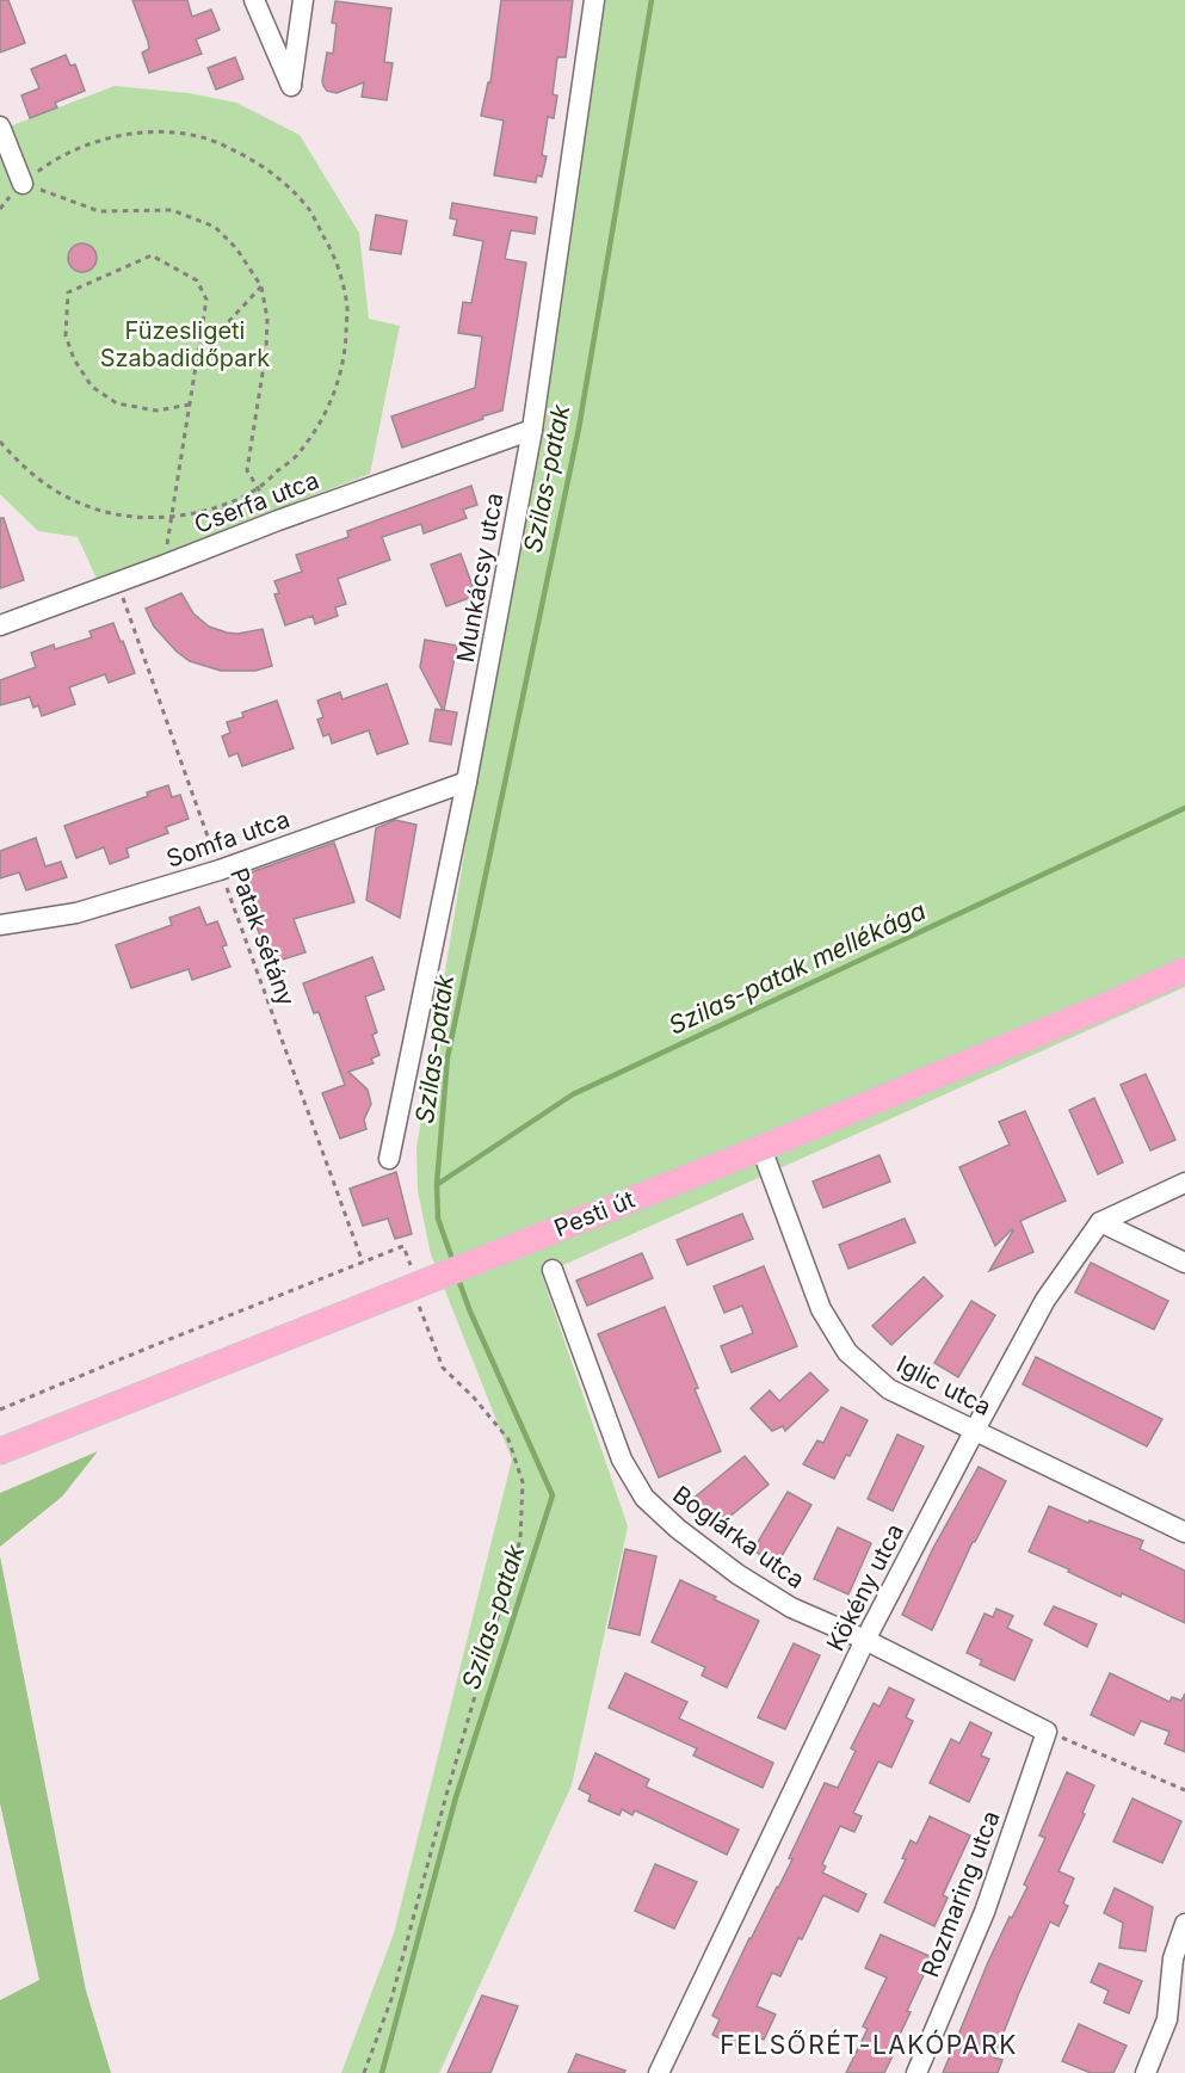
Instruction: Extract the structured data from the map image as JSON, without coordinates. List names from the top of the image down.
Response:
{
  "streets": {
    "main road": ["Pesti út"],
    "street": [
      "Cserfa utca",
      "Munkácsy utca",
      "Somfa utca",
      "Iglic utca",
      "Boglárka utca",
      "Kökény utca",
      "Rozmaring utca"
    ],
    "path": ["Patak sétány"]
  },
  "crossings": [
    ["Cserfa utca", "Munkácsy utca"],
    ["Cserfa utca", "Patak sétány"],
    ["Munkácsy utca", "Somfa utca"],
    ["Somfa utca", "Patak sétány"],
    ["Pesti út", "Iglic utca"],
    ["Iglic utca", "Kökény utca"],
    ["Boglárka utca", "Kökény utca"],
    ["Boglárka utca", "Rozmaring utca"]
  ],
  "districts": ["FELSŐRÉT-LAKÓPARK"],
  "water": ["Szilas-patak", "Szilas-patak mellékága"],
  "parks": ["Füzesligeti Szabadidőpark"]
}
